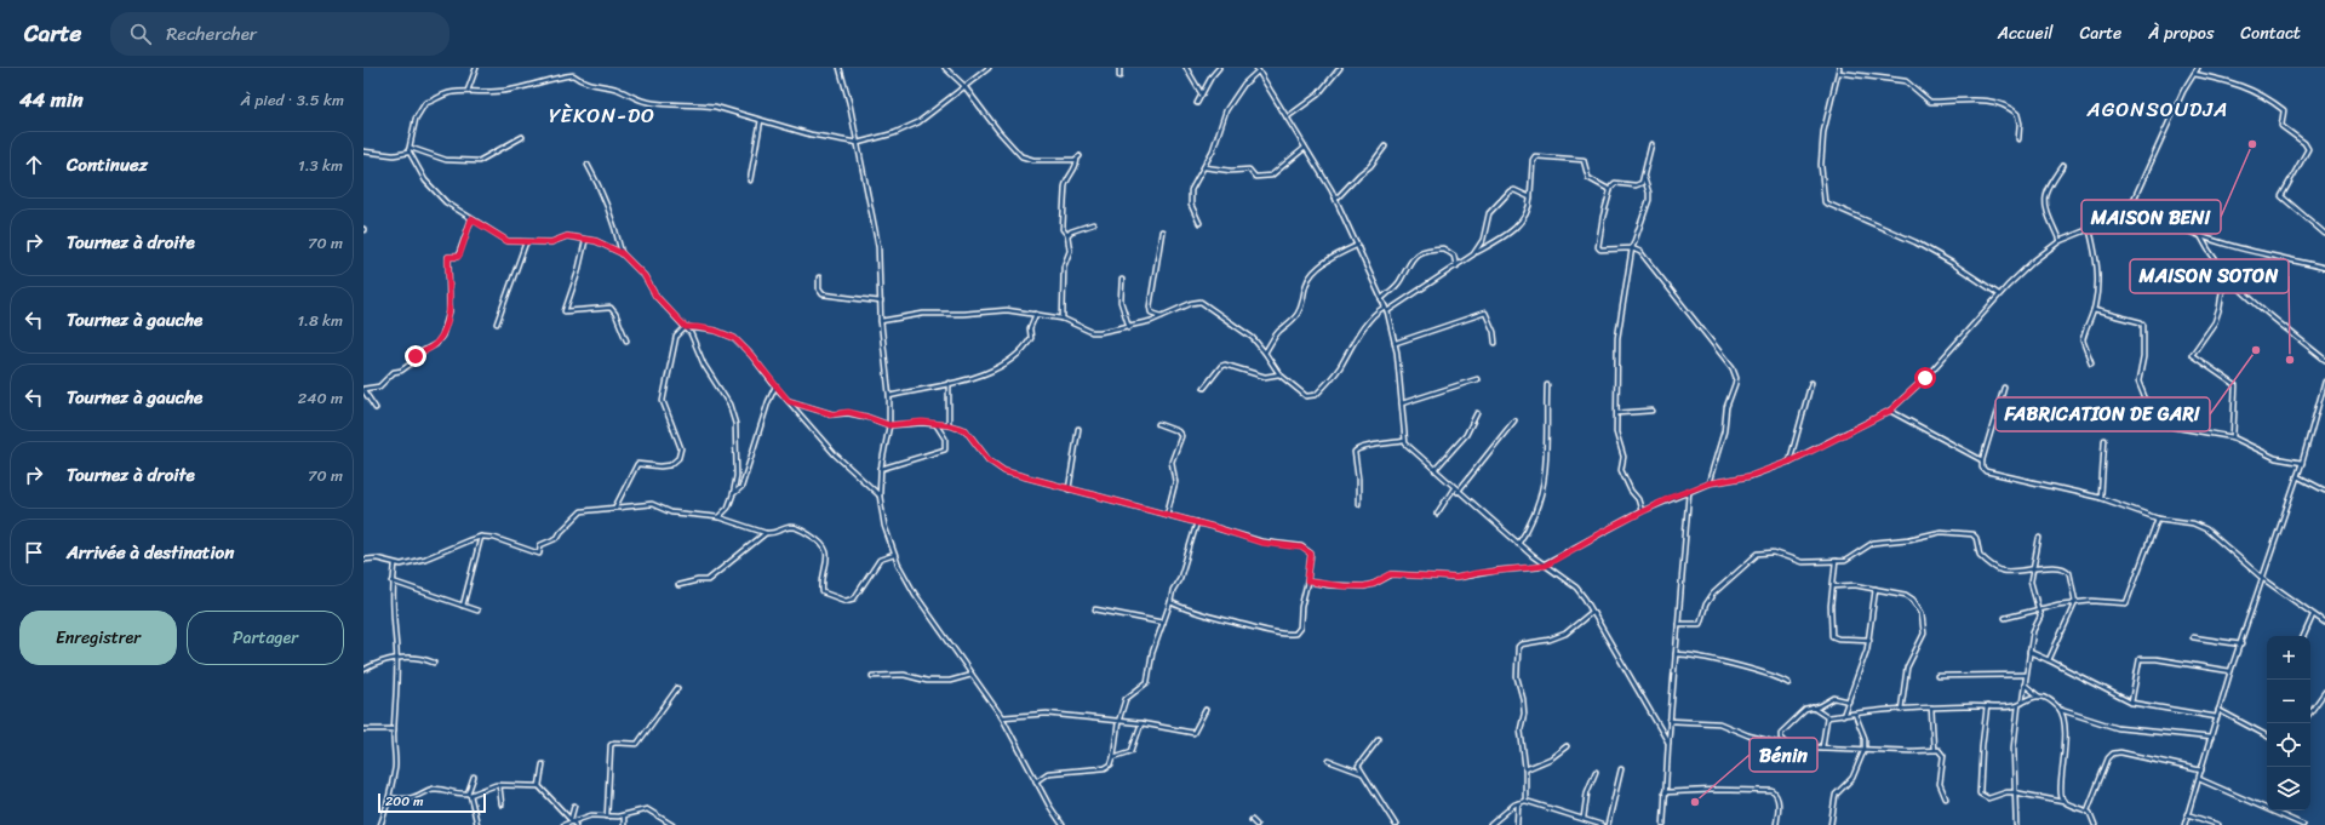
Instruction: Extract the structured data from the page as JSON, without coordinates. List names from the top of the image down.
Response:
{
  "districts": ["AGONSOUDJA", "YÈKON-DO"],
  "places": [
    "MAISON BENI",
    "FABRICATION DE GARI",
    "MAISON SOTON",
    "Bénin"
  ],
  "scale_bar": "200 m",
  "page": {
    "header": "Carte",
    "search": "Rechercher",
    "nav": [
      "Accueil",
      "Carte",
      "À propos",
      "Contact"
    ],
    "heading": ["44 min", "À pied · 3.5 km"],
    "list": [
      ["Continuez", "1.3 km"],
      ["Tournez à droite", "70 m"],
      ["Tournez à gauche", "1.8 km"],
      ["Tournez à gauche", "240 m"],
      ["Tournez à droite", "70 m"],
      "Arrivée à destination"
    ],
    "buttons": ["Enregistrer", "Partager"],
    "map_buttons": ["+", "−"],
    "scale": "200 m"
  }
}
